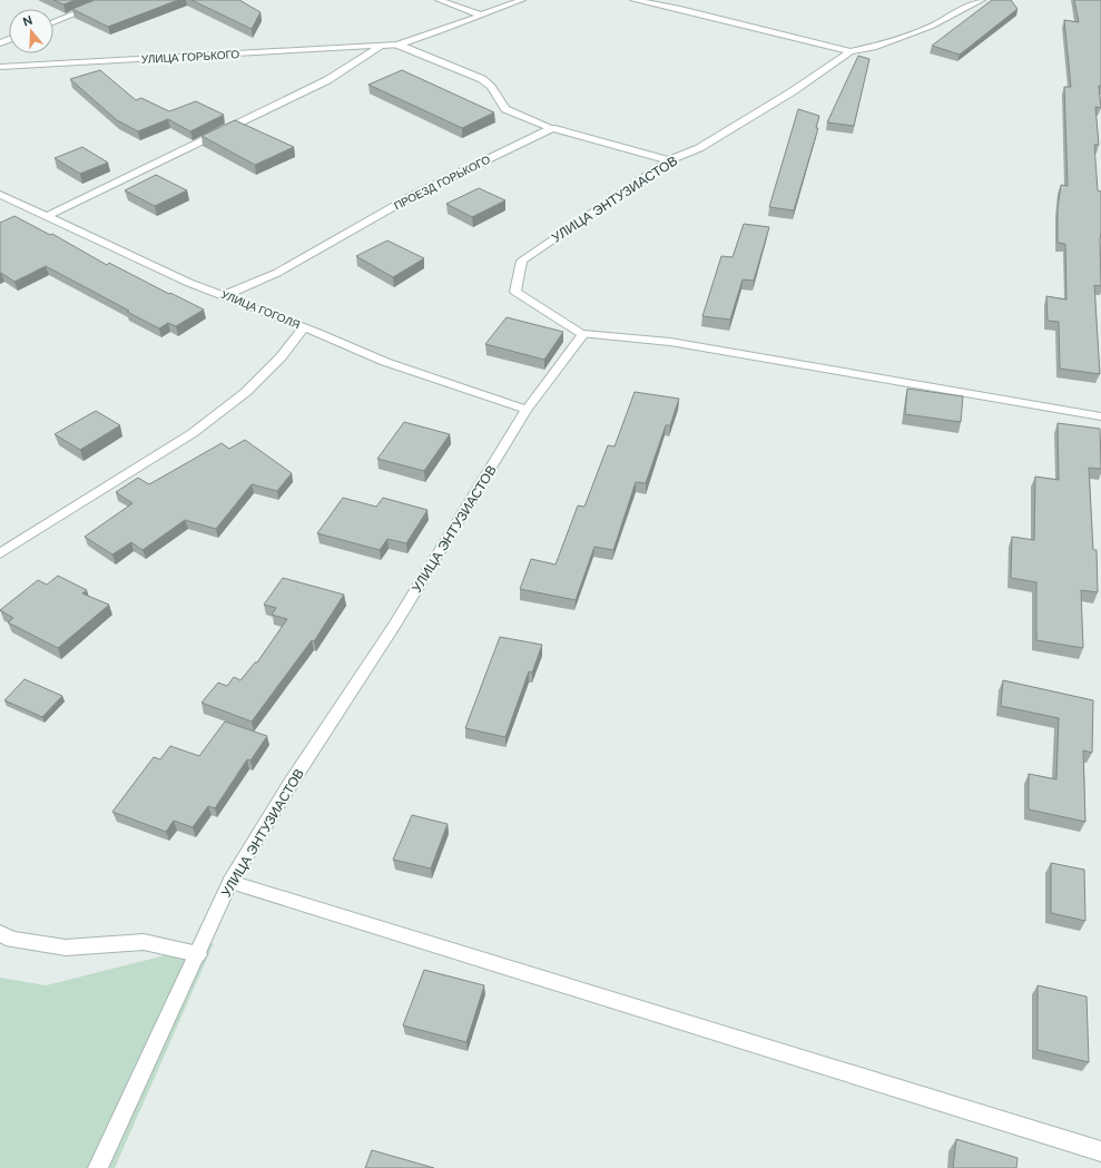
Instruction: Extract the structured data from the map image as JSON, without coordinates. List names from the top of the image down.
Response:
{
  "streets": {
    "street": [
      "УЛИЦА ГОРЬКОГО",
      "ПРОЕЗД ГОРЬКОГО",
      "УЛИЦА ЭНТУЗИАСТОВ",
      "УЛИЦА ГОГОЛЯ"
    ]
  },
  "crossings": [
    ["УЛИЦА ГОРЬКОГО", "УЛИЦА ГОГОЛЯ"],
    ["ПРОЕЗД ГОРЬКОГО", "УЛИЦА ГОГОЛЯ"],
    ["УЛИЦА ЭНТУЗИАСТОВ", "УЛИЦА ГОГОЛЯ"]
  ],
  "north": "top"
}
